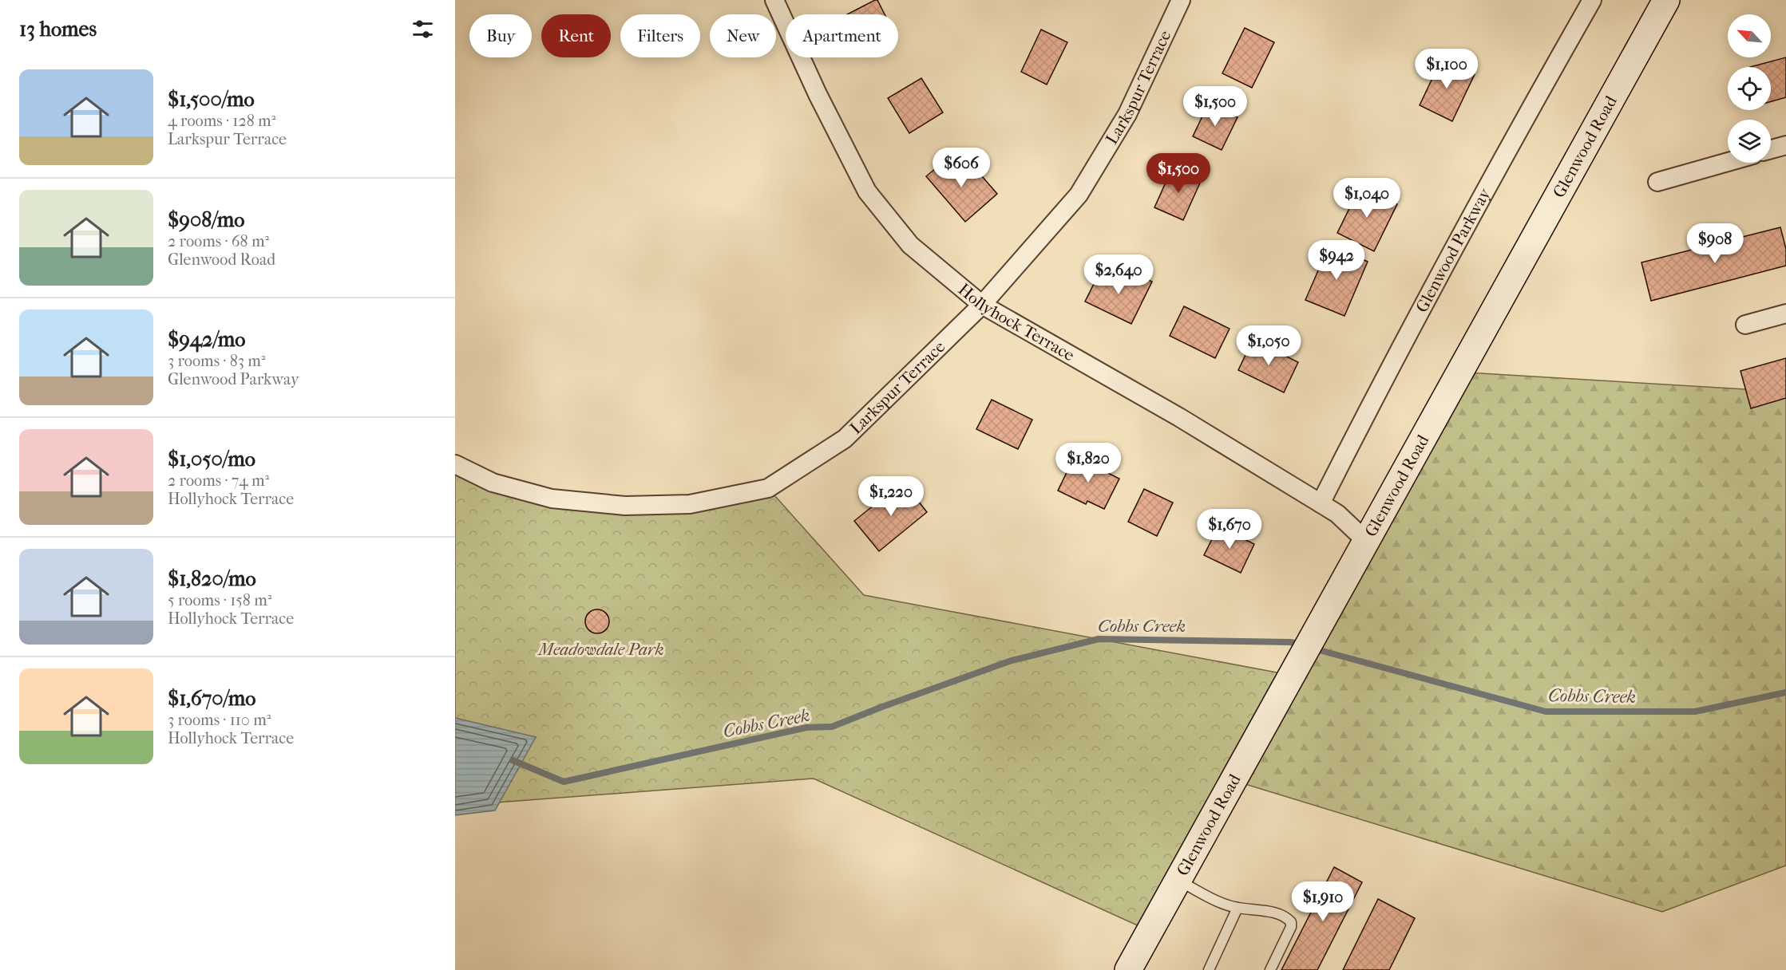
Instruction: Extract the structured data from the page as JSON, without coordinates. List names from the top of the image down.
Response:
{
  "streets": {
    "main road": ["Glenwood Road"],
    "street": ["Larkspur Terrace", "Glenwood Parkway", "Hollyhock Terrace"]
  },
  "crossings": [
    ["Larkspur Terrace", "Hollyhock Terrace"],
    ["Glenwood Road", "Hollyhock Terrace"],
    ["Glenwood Parkway", "Hollyhock Terrace"]
  ],
  "water": ["Cobbs Creek"],
  "parks": ["Meadowdale Park"],
  "north": "top left",
  "page": {
    "heading": "13 homes",
    "chip": [
      "Buy",
      "Rent",
      "Filters",
      "New",
      "Apartment"
    ],
    "price": [
      "$1,100",
      "$1,500",
      "$606",
      "$1,500",
      "$1,040",
      "$908",
      "$942",
      "$2,640",
      "$1,050",
      "$1,820",
      "$1,220",
      "$1,670",
      "$1,910"
    ],
    "list": [
      {
        "name": "$1,500/mo",
        "note": "4 rooms · 128 m² · Larkspur Terrace"
      },
      {
        "name": "$908/mo",
        "note": "2 rooms · 68 m² · Glenwood Road"
      },
      {
        "name": "$942/mo",
        "note": "3 rooms · 83 m² · Glenwood Parkway"
      },
      {
        "name": "$1,050/mo",
        "note": "2 rooms · 74 m² · Hollyhock Terrace"
      },
      {
        "name": "$1,820/mo",
        "note": "5 rooms · 158 m² · Hollyhock Terrace"
      },
      {
        "name": "$1,670/mo",
        "note": "3 rooms · 110 m² · Hollyhock Terrace"
      }
    ]
  }
}
